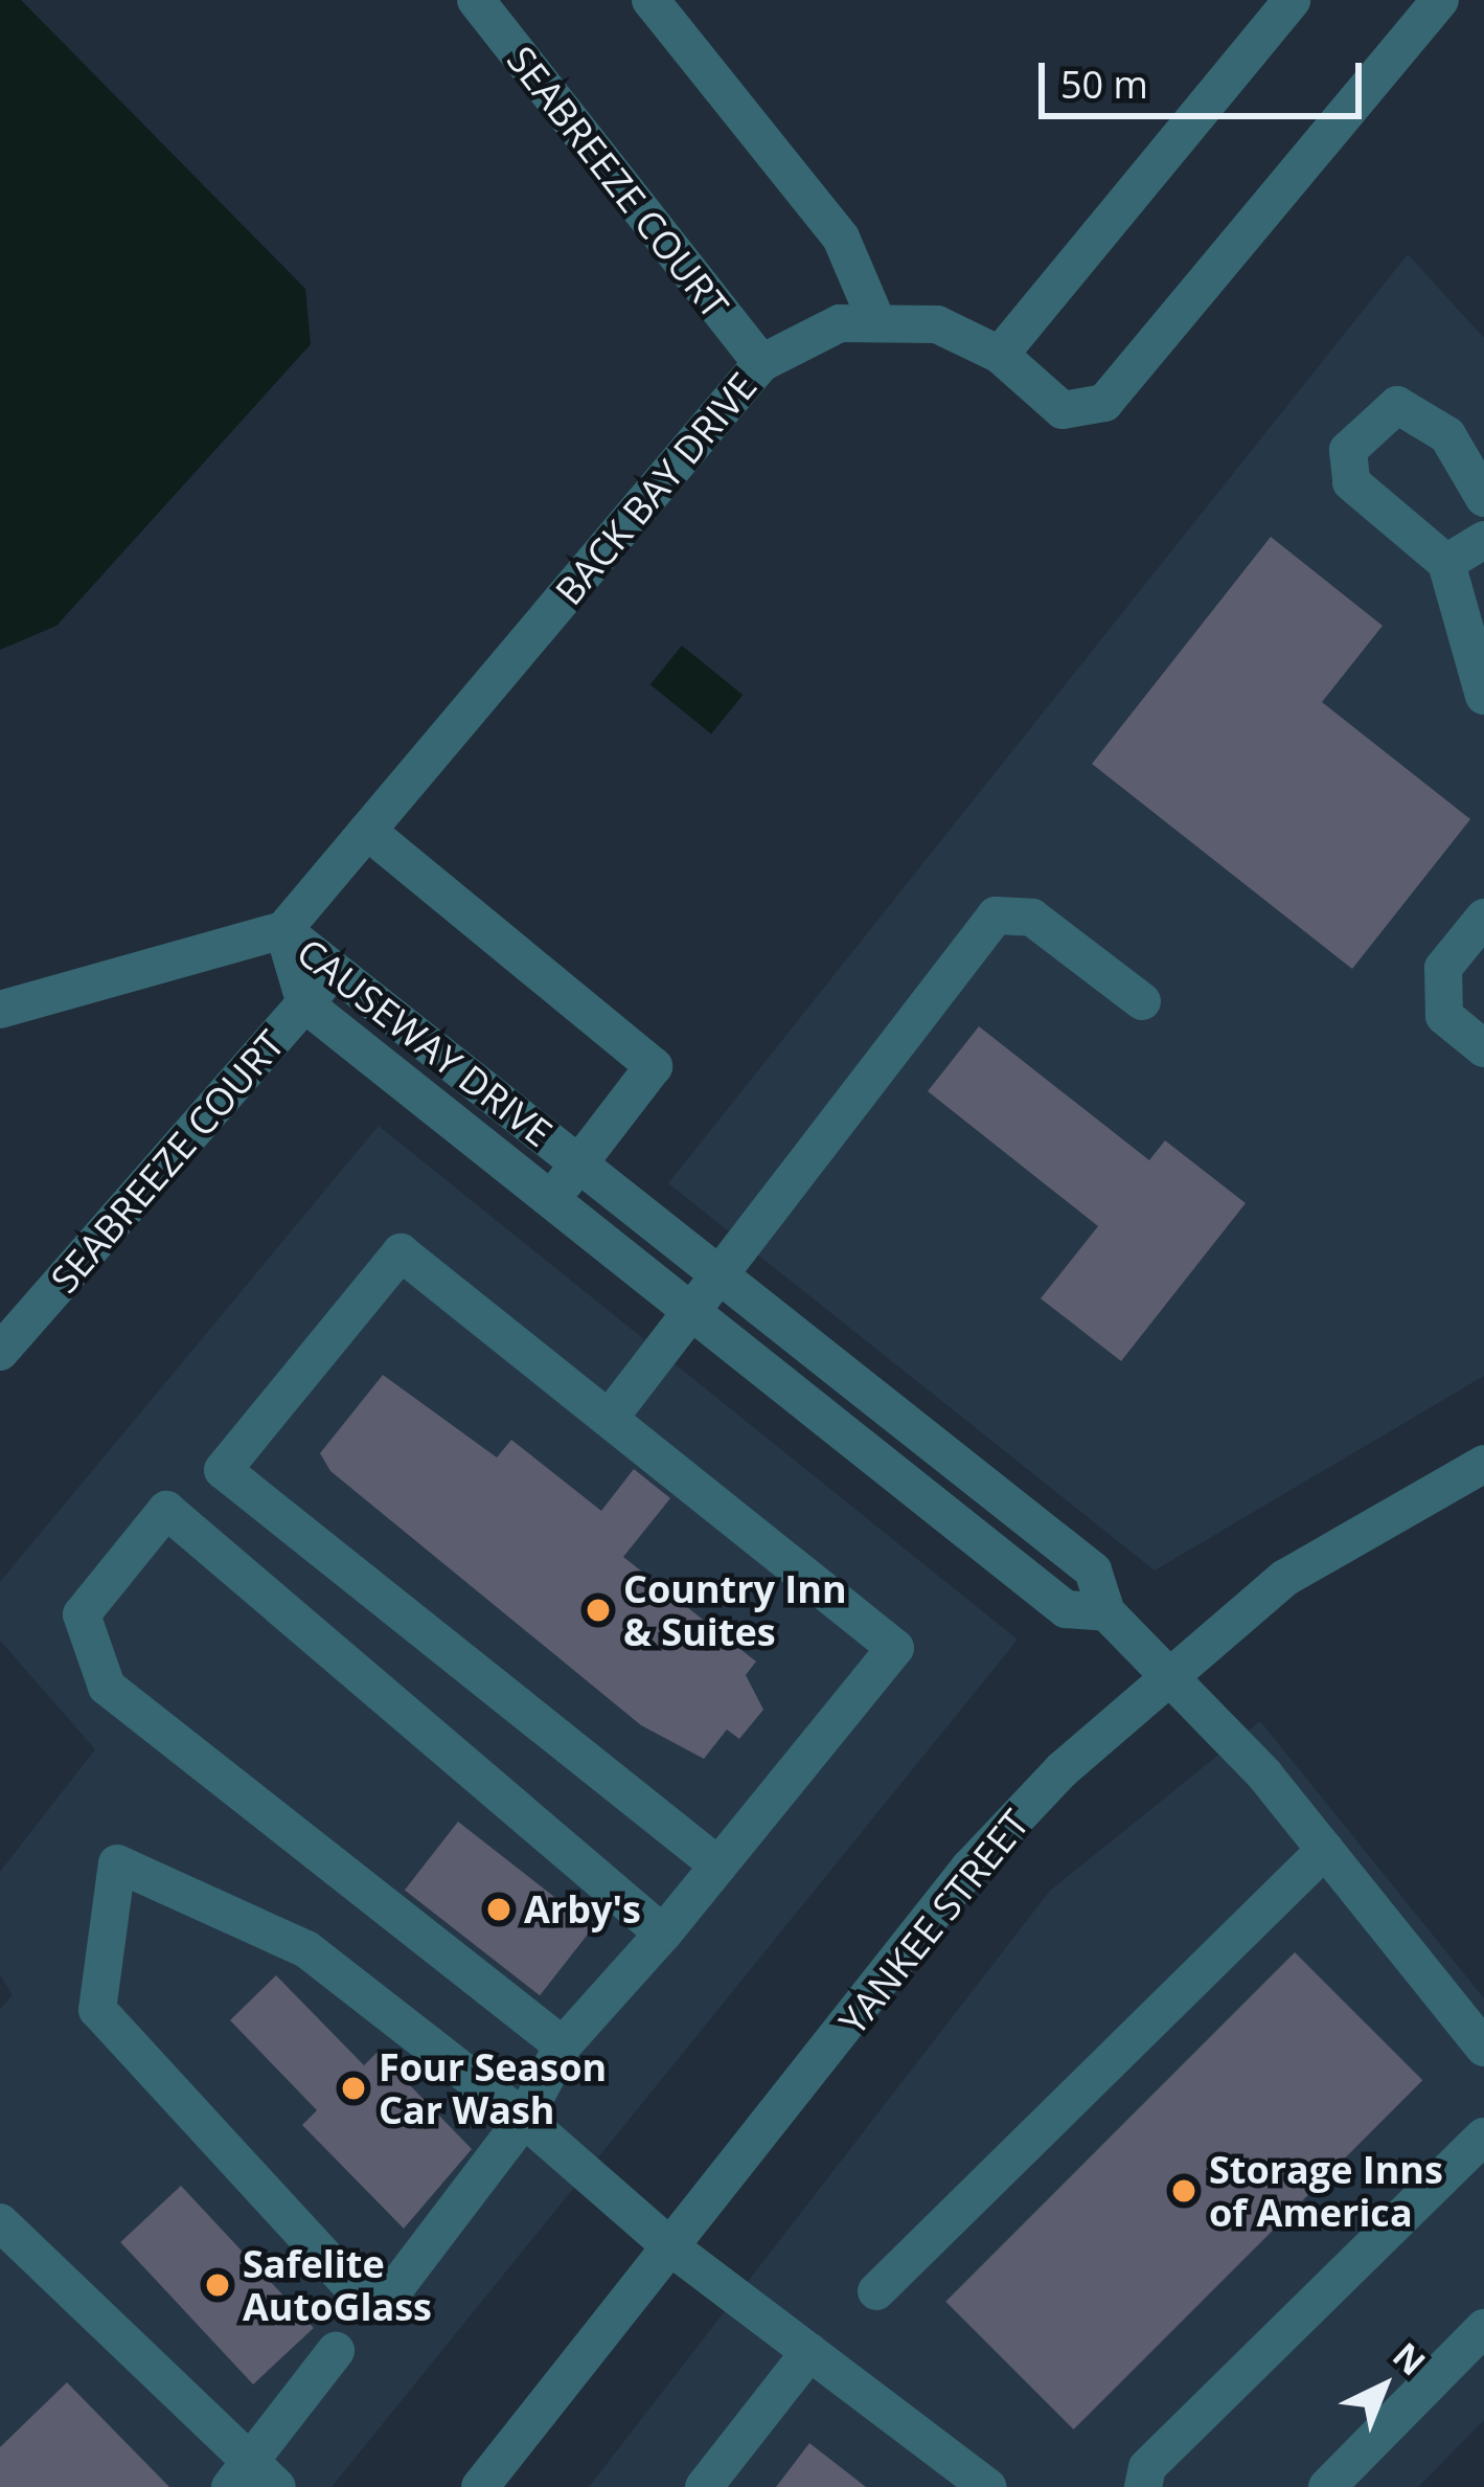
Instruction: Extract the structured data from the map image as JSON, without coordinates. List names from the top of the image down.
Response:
{
  "streets": {
    "street": [
      "SEABREEZE COURT",
      "BACK BAY DRIVE",
      "CAUSEWAY DRIVE",
      "YANKEE STREET"
    ]
  },
  "crossings": [
    ["SEABREEZE COURT", "BACK BAY DRIVE"],
    ["SEABREEZE COURT", "CAUSEWAY DRIVE"],
    ["BACK BAY DRIVE", "CAUSEWAY DRIVE"],
    ["CAUSEWAY DRIVE", "YANKEE STREET"]
  ],
  "places": [
    "Country Inn & Suites",
    "Arby's",
    "Four Season Car Wash",
    "Storage Inns of America",
    "Safelite AutoGlass"
  ],
  "scale_bar": "50 m",
  "north": "top right"
}
